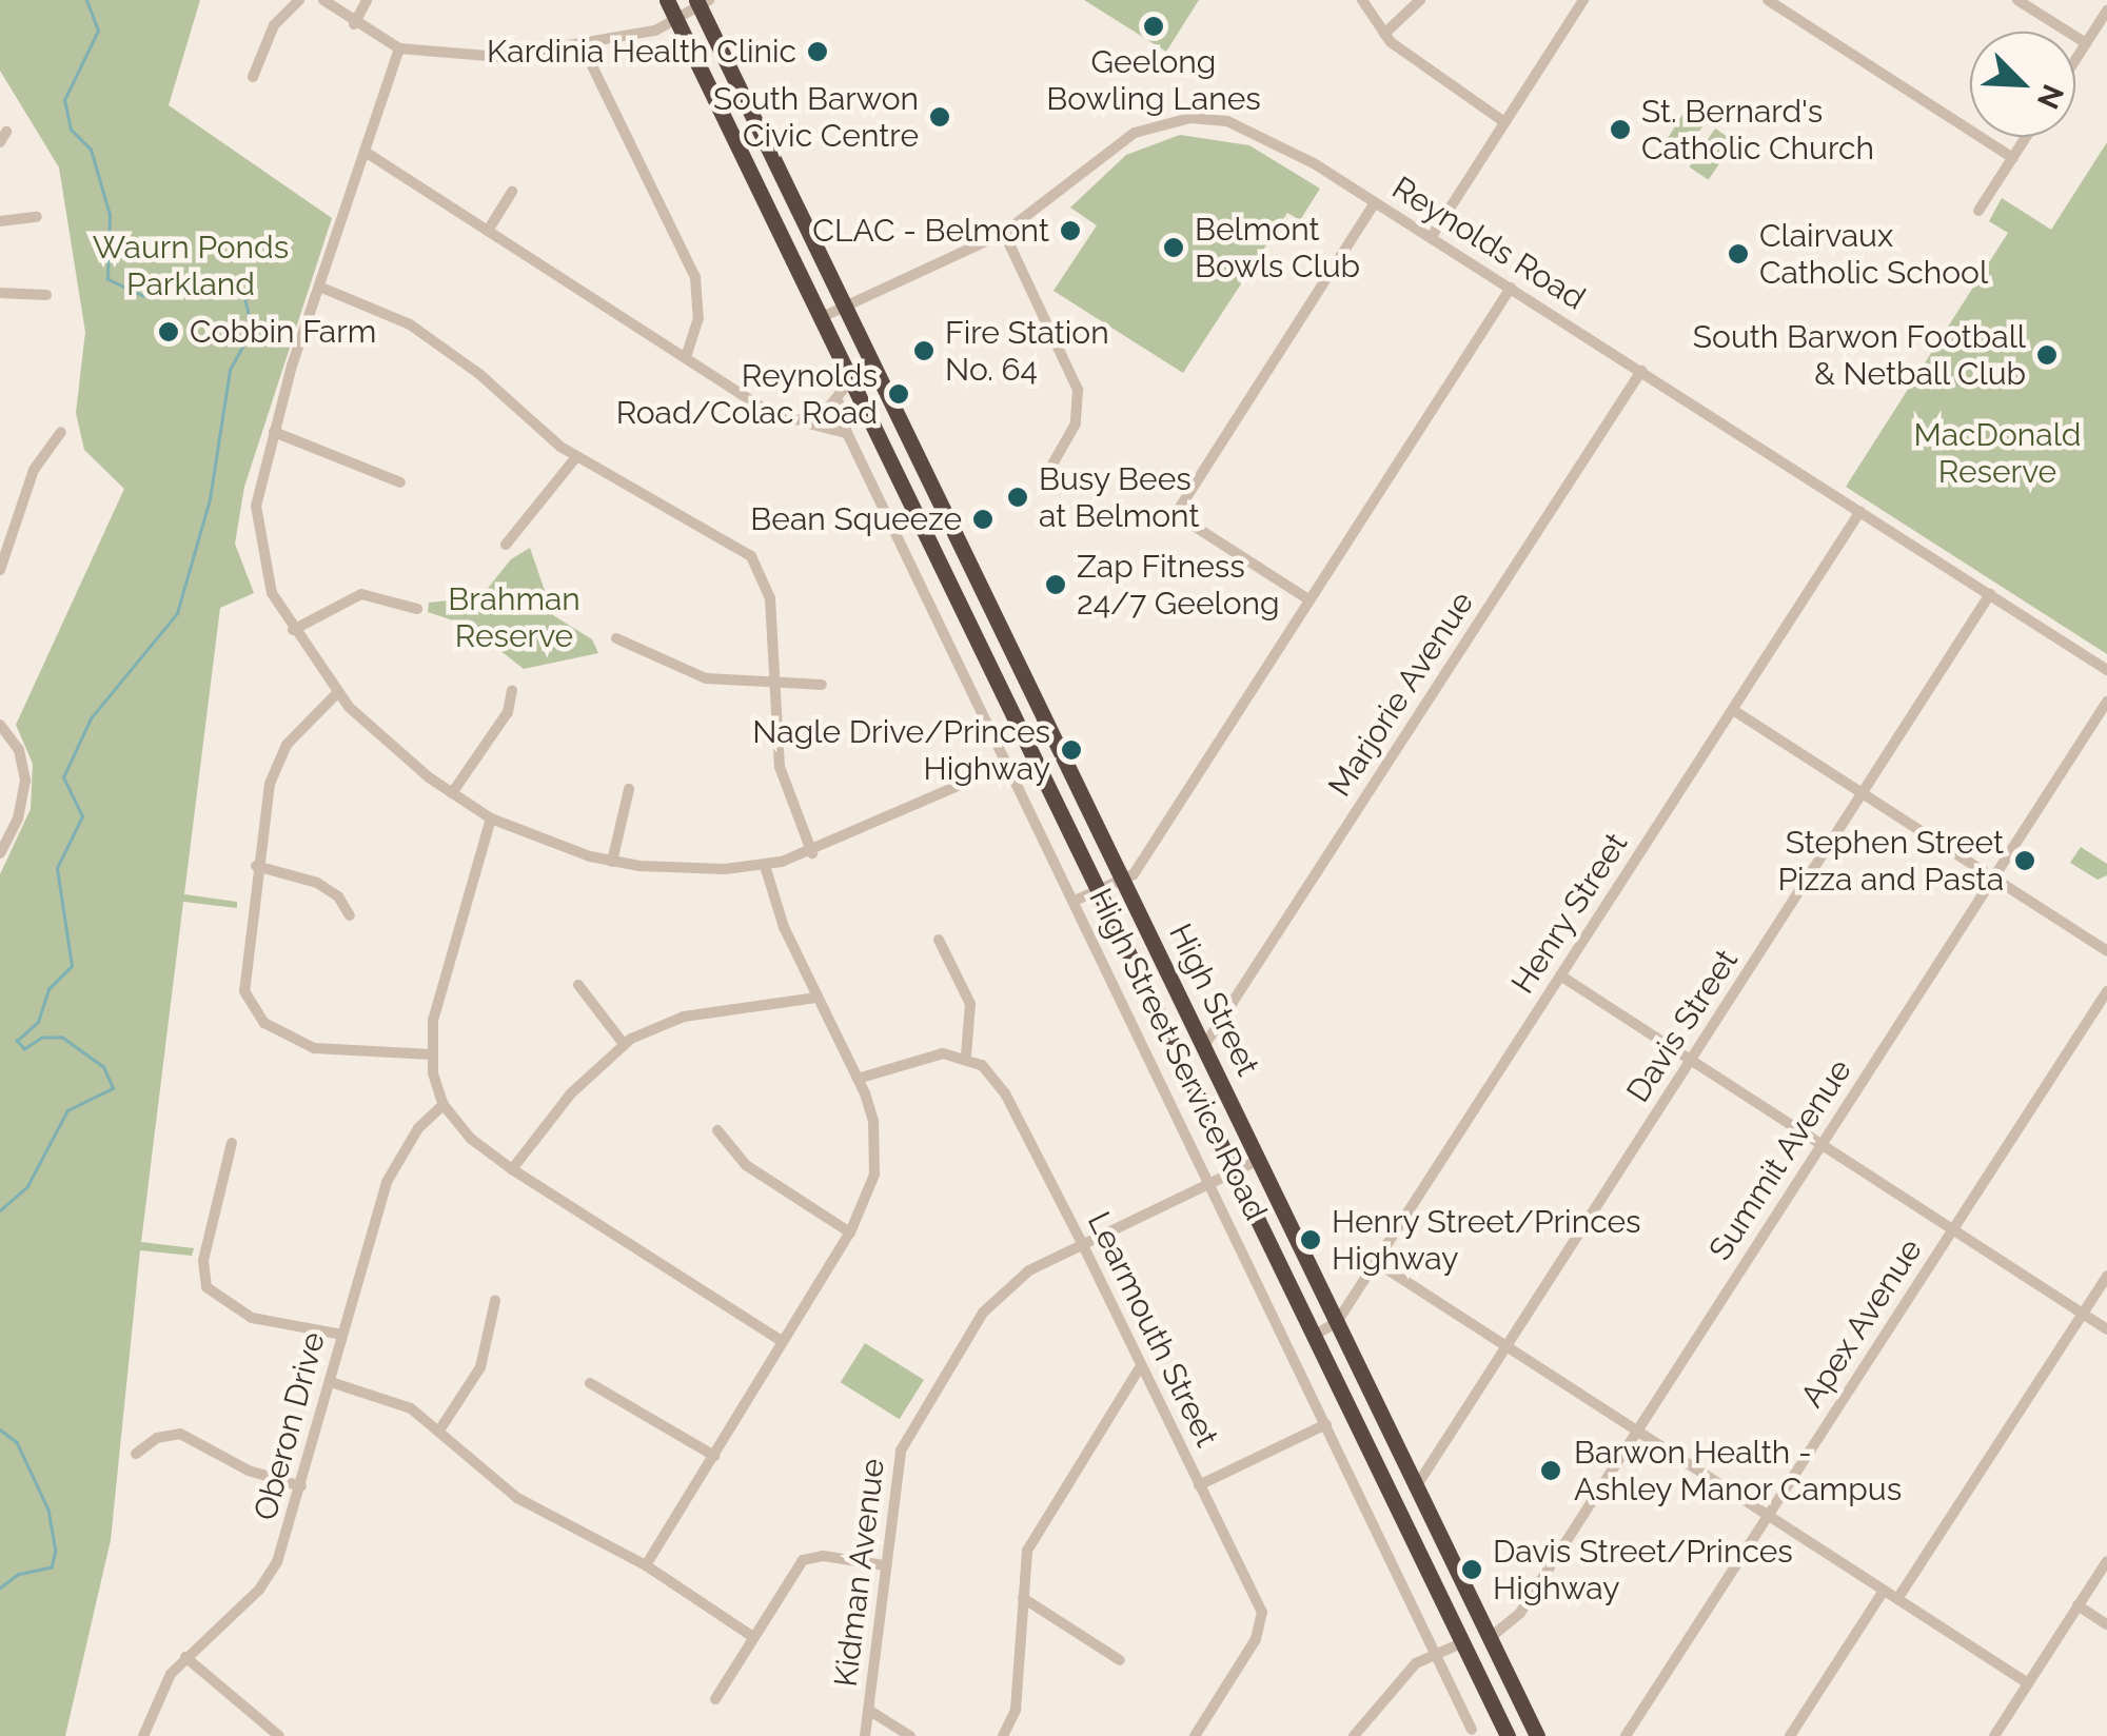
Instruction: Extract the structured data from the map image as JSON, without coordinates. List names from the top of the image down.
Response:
{
  "streets": {
    "highway": ["High Street"],
    "street": [
      "Reynolds Road",
      "Marjorie Avenue",
      "Henry Street",
      "Davis Street",
      "High Street Service Road",
      "Summit Avenue",
      "Apex Avenue",
      "Learmouth Street",
      "Oberon Drive",
      "Kidman Avenue"
    ]
  },
  "crossings": [
    ["Reynolds Road", "Marjorie Avenue"],
    ["Reynolds Road", "Henry Street"],
    ["Reynolds Road", "High Street"],
    ["Reynolds Road", "Davis Street"],
    ["Marjorie Avenue", "High Street"],
    ["Henry Street", "High Street"],
    ["High Street", "Davis Street"],
    ["High Street", "Summit Avenue"],
    ["High Street", "Kidman Avenue"],
    ["High Street Service Road", "Kidman Avenue"],
    ["Learmouth Street", "Kidman Avenue"]
  ],
  "parks": ["Waurn Ponds Parkland", "MacDonald Reserve", "Brahman Reserve"],
  "places": [
    "Geelong Bowling Lanes",
    "Kardinia Health Clinic",
    "South Barwon Civic Centre",
    "St. Bernard's Catholic Church",
    "CLAC - Belmont",
    "Belmont Bowls Club",
    "Clairvaux Catholic School",
    "Cobbin Farm",
    "Fire Station No. 64",
    "South Barwon Football & Netball Club",
    "Reynolds Road/Colac Road",
    "Busy Bees at Belmont",
    "Bean Squeeze",
    "Zap Fitness 24/7 Geelong",
    "Nagle Drive/Princes Highway",
    "Stephen Street Pizza and Pasta",
    "Henry Street/Princes Highway",
    "Barwon Health - Ashley Manor Campus",
    "Davis Street/Princes Highway"
  ],
  "north": "bottom right"
}
